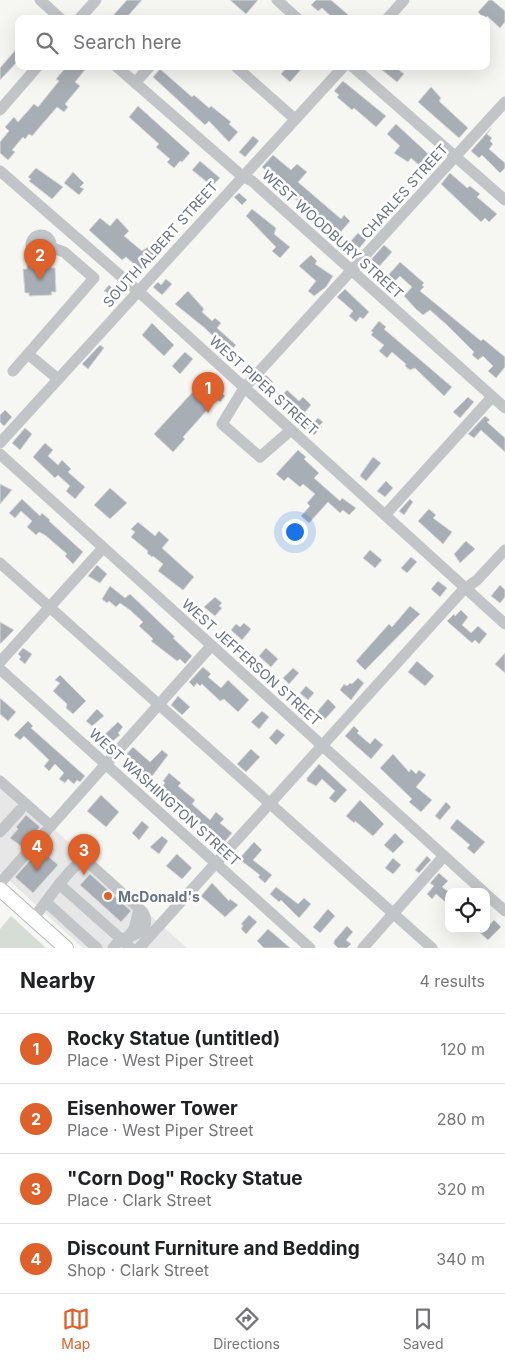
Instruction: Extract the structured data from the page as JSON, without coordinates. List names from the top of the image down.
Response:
{
  "streets": {
    "street": [
      "CHARLES STREET",
      "WEST WOODBURY STREET",
      "SOUTH ALBERT STREET",
      "WEST PIPER STREET",
      "WEST JEFFERSON STREET",
      "WEST WASHINGTON STREET"
    ]
  },
  "crossings": [
    ["CHARLES STREET", "WEST WOODBURY STREET"],
    ["CHARLES STREET", "WEST PIPER STREET"],
    ["WEST WOODBURY STREET", "SOUTH ALBERT STREET"],
    ["SOUTH ALBERT STREET", "WEST PIPER STREET"]
  ],
  "places": ["McDonald's"],
  "page": {
    "search": "Search here",
    "pins": [
      "2",
      "1",
      "4",
      "3"
    ],
    "heading": ["Nearby", "4 results"],
    "list": [
      {
        "mark": "1",
        "name": "Rocky Statue (untitled)",
        "note": "Place · West Piper Street",
        "value": "120 m"
      },
      {
        "mark": "2",
        "name": "Eisenhower Tower",
        "note": "Place · West Piper Street",
        "value": "280 m"
      },
      {
        "mark": "3",
        "name": "\"Corn Dog\" Rocky Statue",
        "note": "Place · Clark Street",
        "value": "320 m"
      },
      {
        "mark": "4",
        "name": "Discount Furniture and Bedding",
        "note": "Shop · Clark Street",
        "value": "340 m"
      }
    ],
    "nav": ["Map", "Directions", "Saved"]
  }
}
